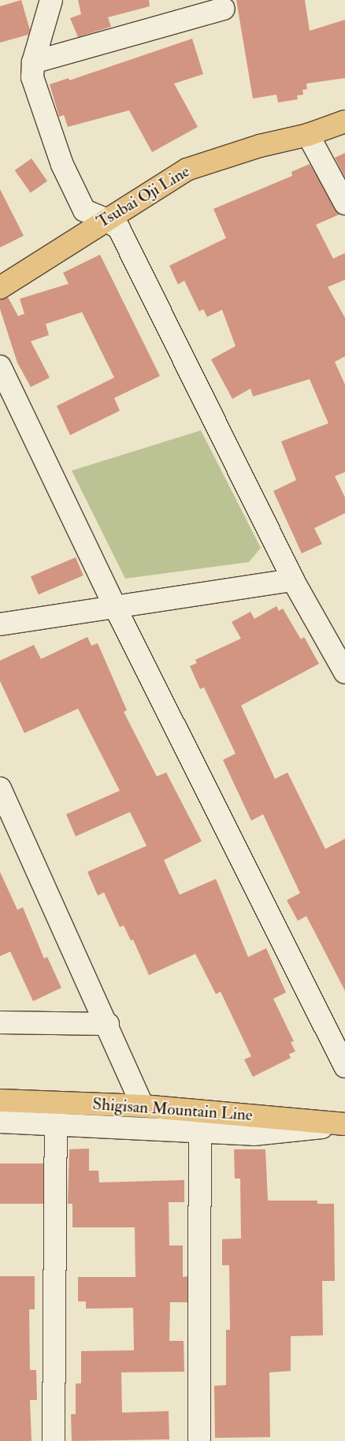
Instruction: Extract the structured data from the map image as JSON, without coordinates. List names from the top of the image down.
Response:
{
  "streets": {
    "main road": ["Tsubai Oji Line", "Shigisan Mountain Line"]
  }
}
